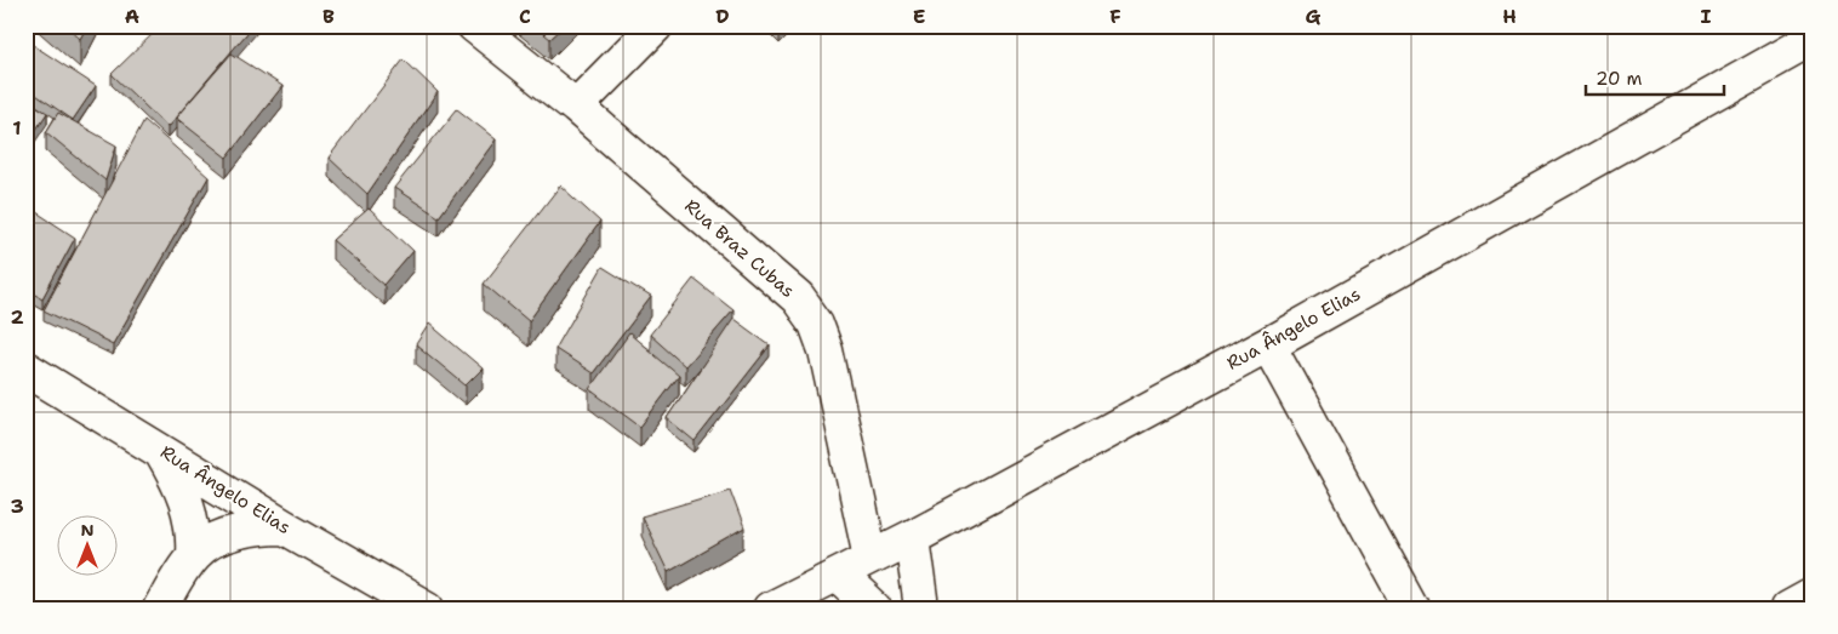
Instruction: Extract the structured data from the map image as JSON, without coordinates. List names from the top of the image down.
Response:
{
  "streets": {
    "street": ["Rua Braz Cubas", "Rua Ângelo Elias"]
  },
  "crossings": [
    ["Rua Braz Cubas", "Rua Ângelo Elias"]
  ],
  "scale_bar": "20 m",
  "north": "top",
  "grid": {
    "columns": [
      "A",
      "B",
      "C",
      "D",
      "E",
      "F",
      "G",
      "H",
      "I"
    ],
    "rows": ["1", "2", "3"]
  }
}
